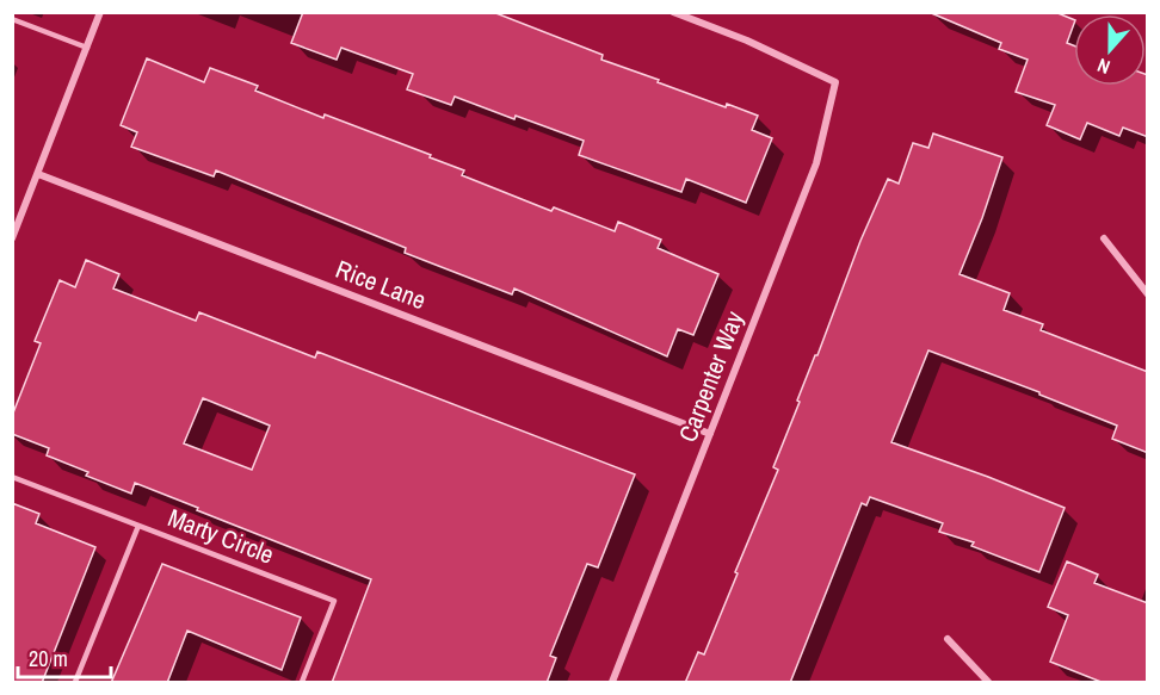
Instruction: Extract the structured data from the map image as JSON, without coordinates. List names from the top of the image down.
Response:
{
  "streets": {
    "street": ["Rice Lane", "Carpenter Way"],
    "lane": ["Marty Circle"]
  },
  "crossings": [
    ["Rice Lane", "Carpenter Way"]
  ],
  "scale_bar": "20 m",
  "north": "bottom"
}
